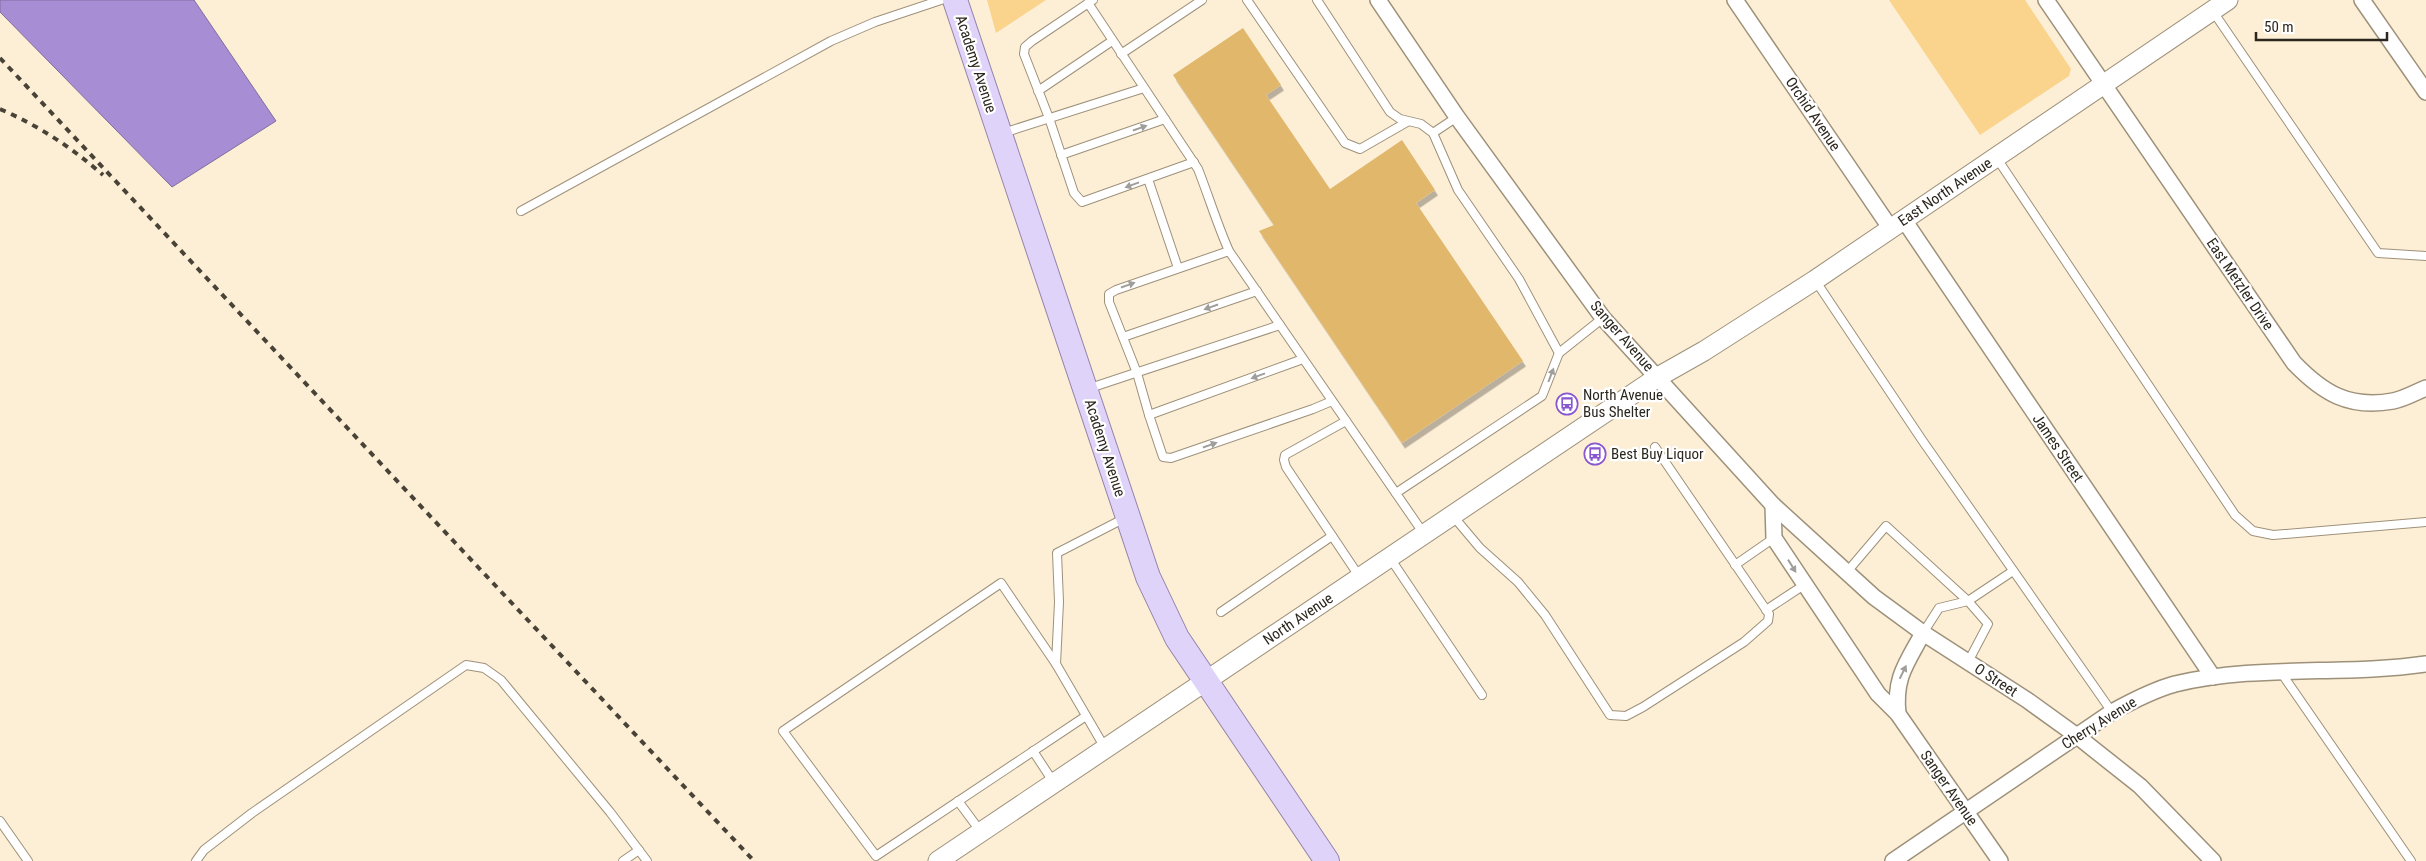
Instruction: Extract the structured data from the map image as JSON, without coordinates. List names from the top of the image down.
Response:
{
  "streets": {
    "main road": ["Academy Avenue"],
    "street": [
      "Orchid Avenue",
      "East North Avenue",
      "East Metzler Drive",
      "Sanger Avenue",
      "James Street",
      "North Avenue",
      "O Street",
      "Cherry Avenue"
    ]
  },
  "crossings": [
    ["Academy Avenue", "North Avenue"],
    ["Orchid Avenue", "East North Avenue"],
    ["Orchid Avenue", "James Street"],
    ["East North Avenue", "East Metzler Drive"],
    ["East North Avenue", "Sanger Avenue"],
    ["East North Avenue", "James Street"],
    ["East North Avenue", "North Avenue"],
    ["Sanger Avenue", "North Avenue"],
    ["Sanger Avenue", "O Street"],
    ["Sanger Avenue", "Cherry Avenue"],
    ["James Street", "Cherry Avenue"],
    ["O Street", "Cherry Avenue"]
  ],
  "places": {
    "bus stop": ["North Avenue Bus Shelter", "Best Buy Liquor"]
  },
  "scale_bar": "50 m"
}
